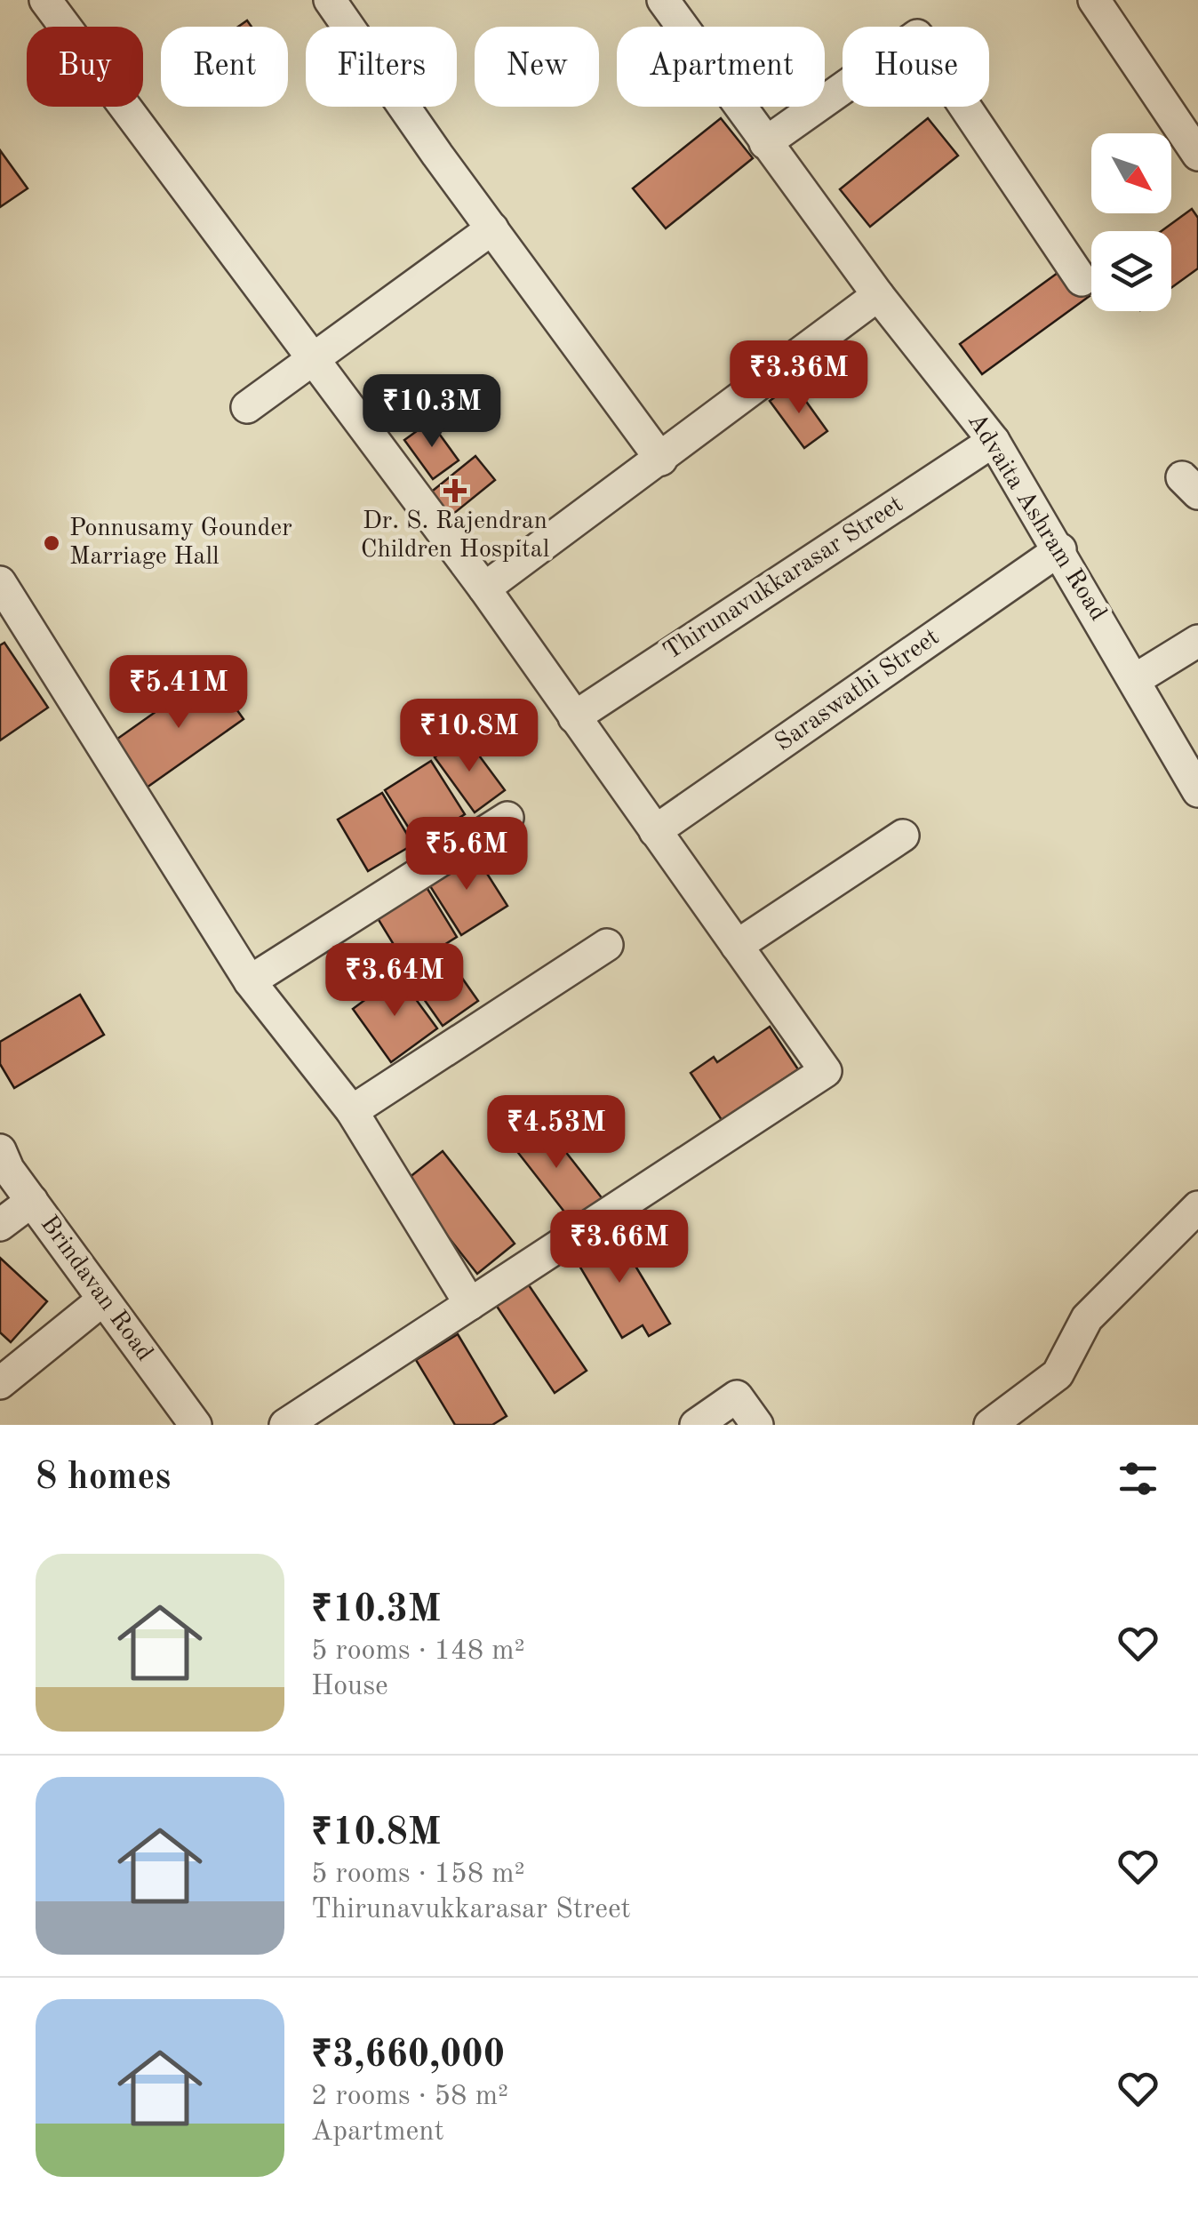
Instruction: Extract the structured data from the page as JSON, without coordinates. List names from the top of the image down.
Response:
{
  "streets": {
    "street": [
      "Advaita Ashram Road",
      "Thirunavukkarasar Street",
      "Saraswathi Street",
      "Brindavan Road"
    ]
  },
  "crossings": [
    ["Advaita Ashram Road", "Thirunavukkarasar Street"],
    ["Advaita Ashram Road", "Saraswathi Street"]
  ],
  "places": {
    "health": ["Dr. S. Rajendran Children Hospital"],
    "other": ["Ponnusamy Gounder Marriage Hall"]
  },
  "north": "bottom right",
  "page": {
    "chip": [
      "Buy",
      "Rent",
      "Filters",
      "New",
      "Apartment",
      "House"
    ],
    "price": [
      "₹3.36M",
      "₹10.3M",
      "₹5.41M",
      "₹10.8M",
      "₹5.6M",
      "₹3.64M",
      "₹4.53M",
      "₹3.66M"
    ],
    "heading": "8 homes",
    "list": [
      {
        "name": "₹10.3M",
        "note": "5 rooms · 148 m² · House"
      },
      {
        "name": "₹10.8M",
        "note": "5 rooms · 158 m² · Thirunavukkarasar Street"
      },
      {
        "name": "₹3,660,000",
        "note": "2 rooms · 58 m² · Apartment"
      }
    ]
  }
}
